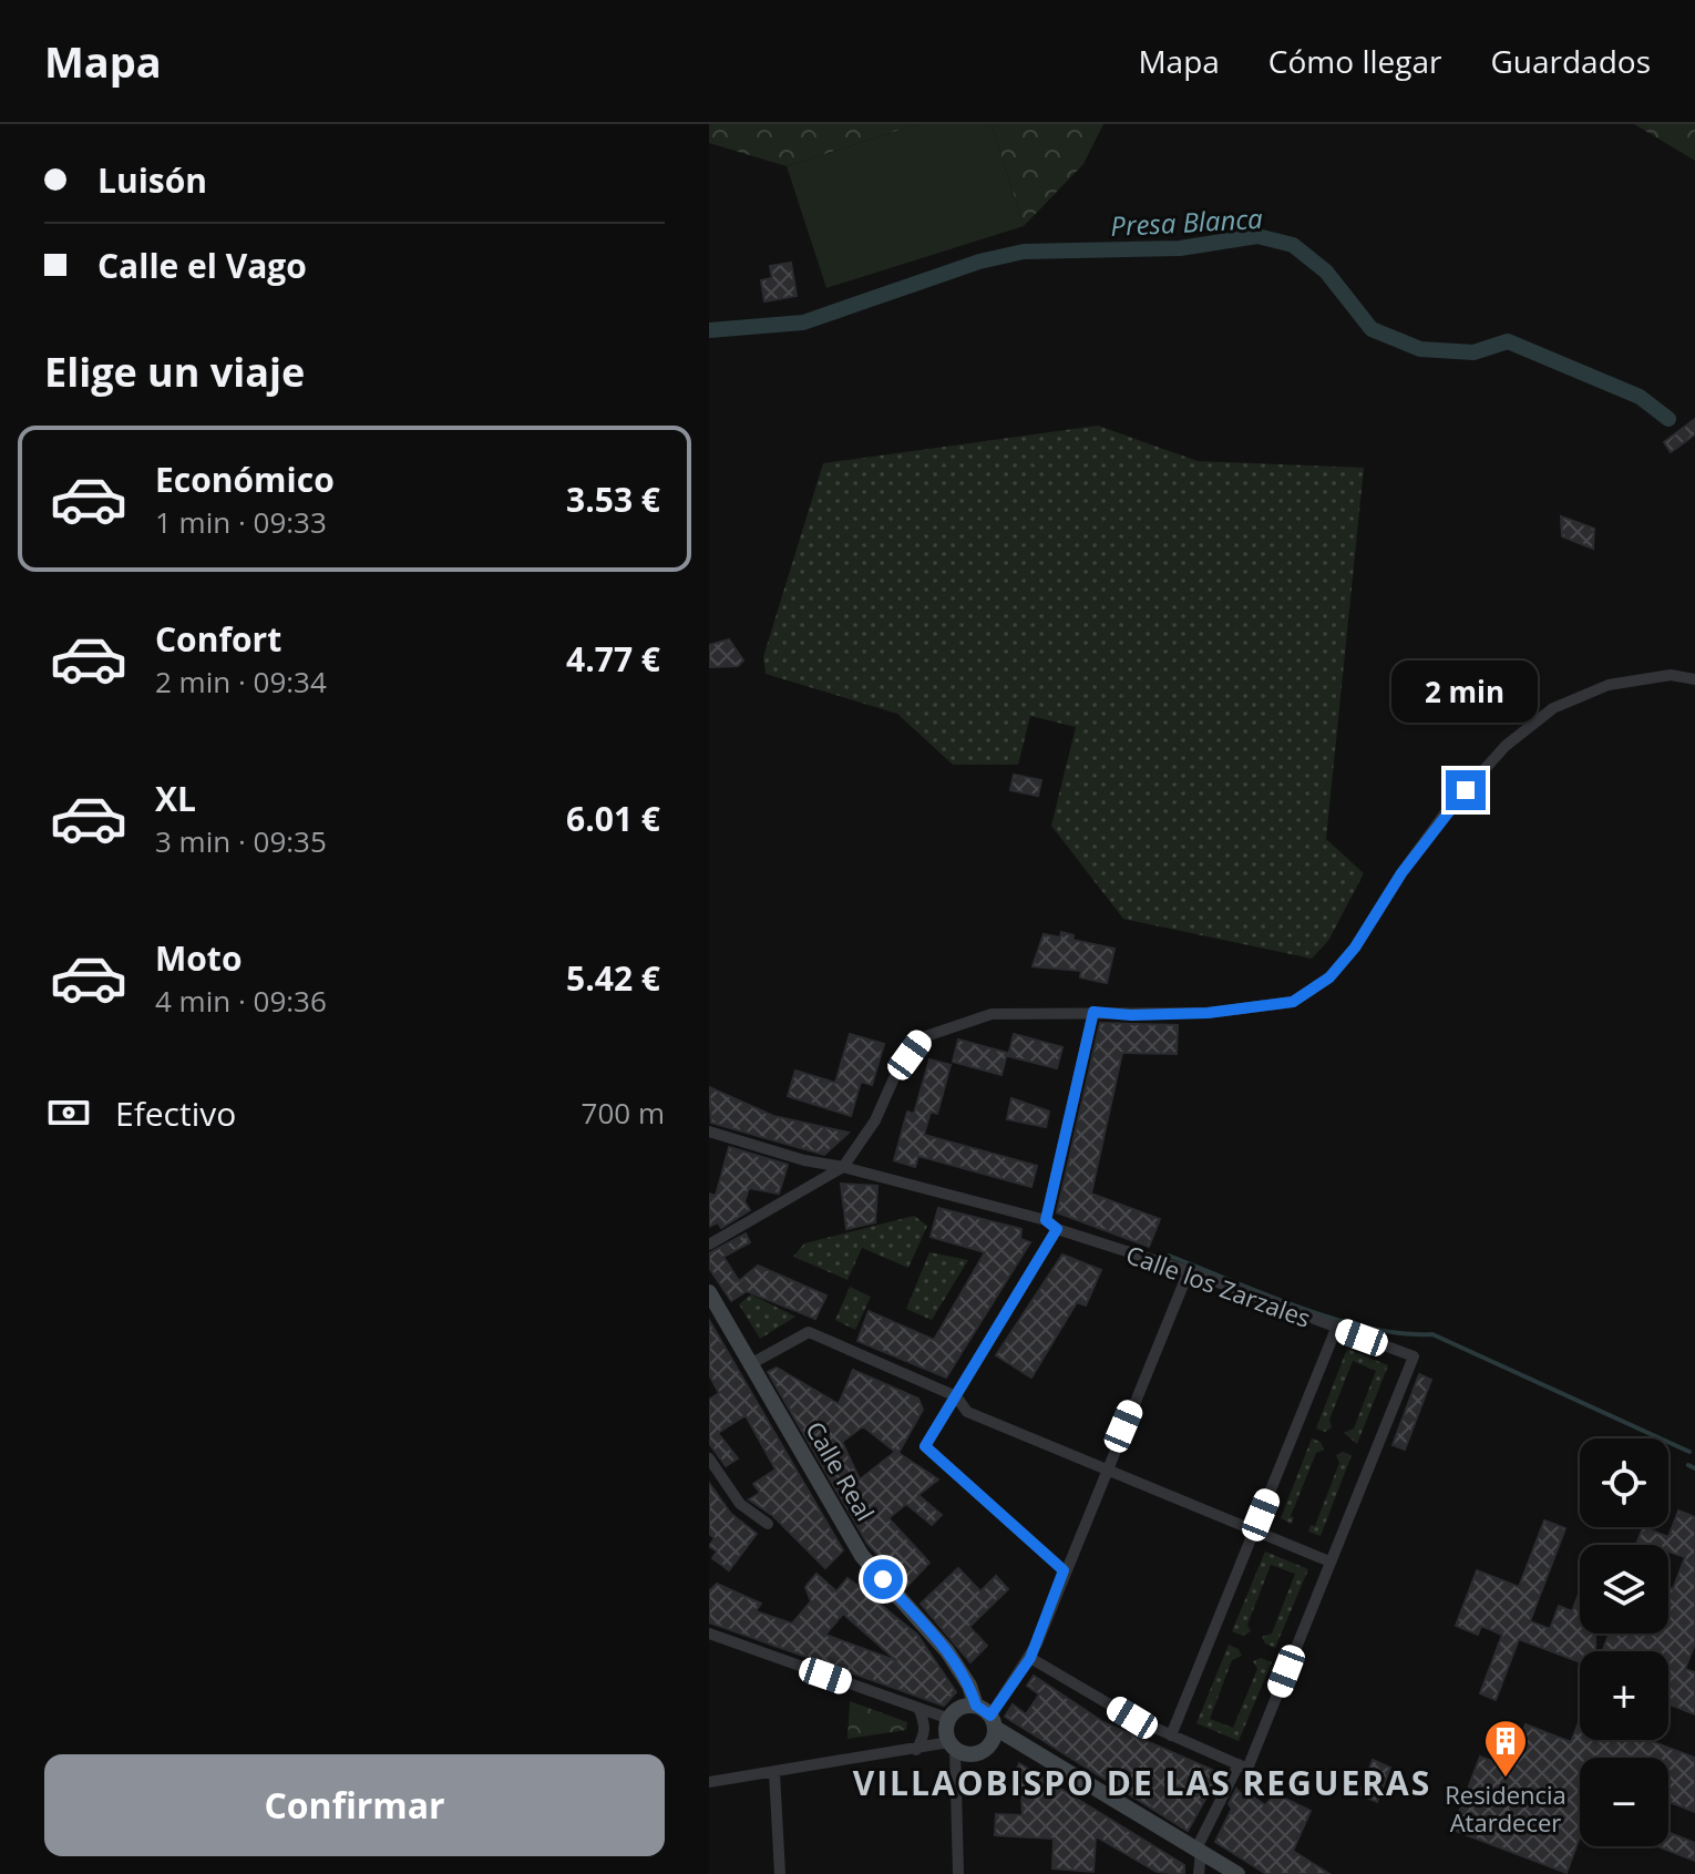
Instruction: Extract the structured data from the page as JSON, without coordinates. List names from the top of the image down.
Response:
{
  "streets": {
    "street": ["Calle los Zarzales", "Calle Real"]
  },
  "districts": ["VILLAOBISPO DE LAS REGUERAS"],
  "water": ["Presa Blanca"],
  "places": {
    "building": ["Residencia Atardecer"]
  },
  "page": {
    "header": "Mapa",
    "nav": ["Mapa", "Cómo llegar", "Guardados"],
    "banner": ["Luisón", "Calle el Vago"],
    "heading": "Elige un viaje",
    "list": [
      {
        "name": "Económico",
        "note": "1 min · 09:33",
        "value": "3.53 €"
      },
      {
        "name": "Confort",
        "note": "2 min · 09:34",
        "value": "4.77 €"
      },
      {
        "name": "XL",
        "note": "3 min · 09:35",
        "value": "6.01 €"
      },
      {
        "name": "Moto",
        "note": "4 min · 09:36",
        "value": "5.42 €"
      }
    ],
    "bubble": "2 min",
    "pay": ["Efectivo", "700 m"],
    "map_buttons": ["+", "−"],
    "buttons": "Confirmar"
  }
}
